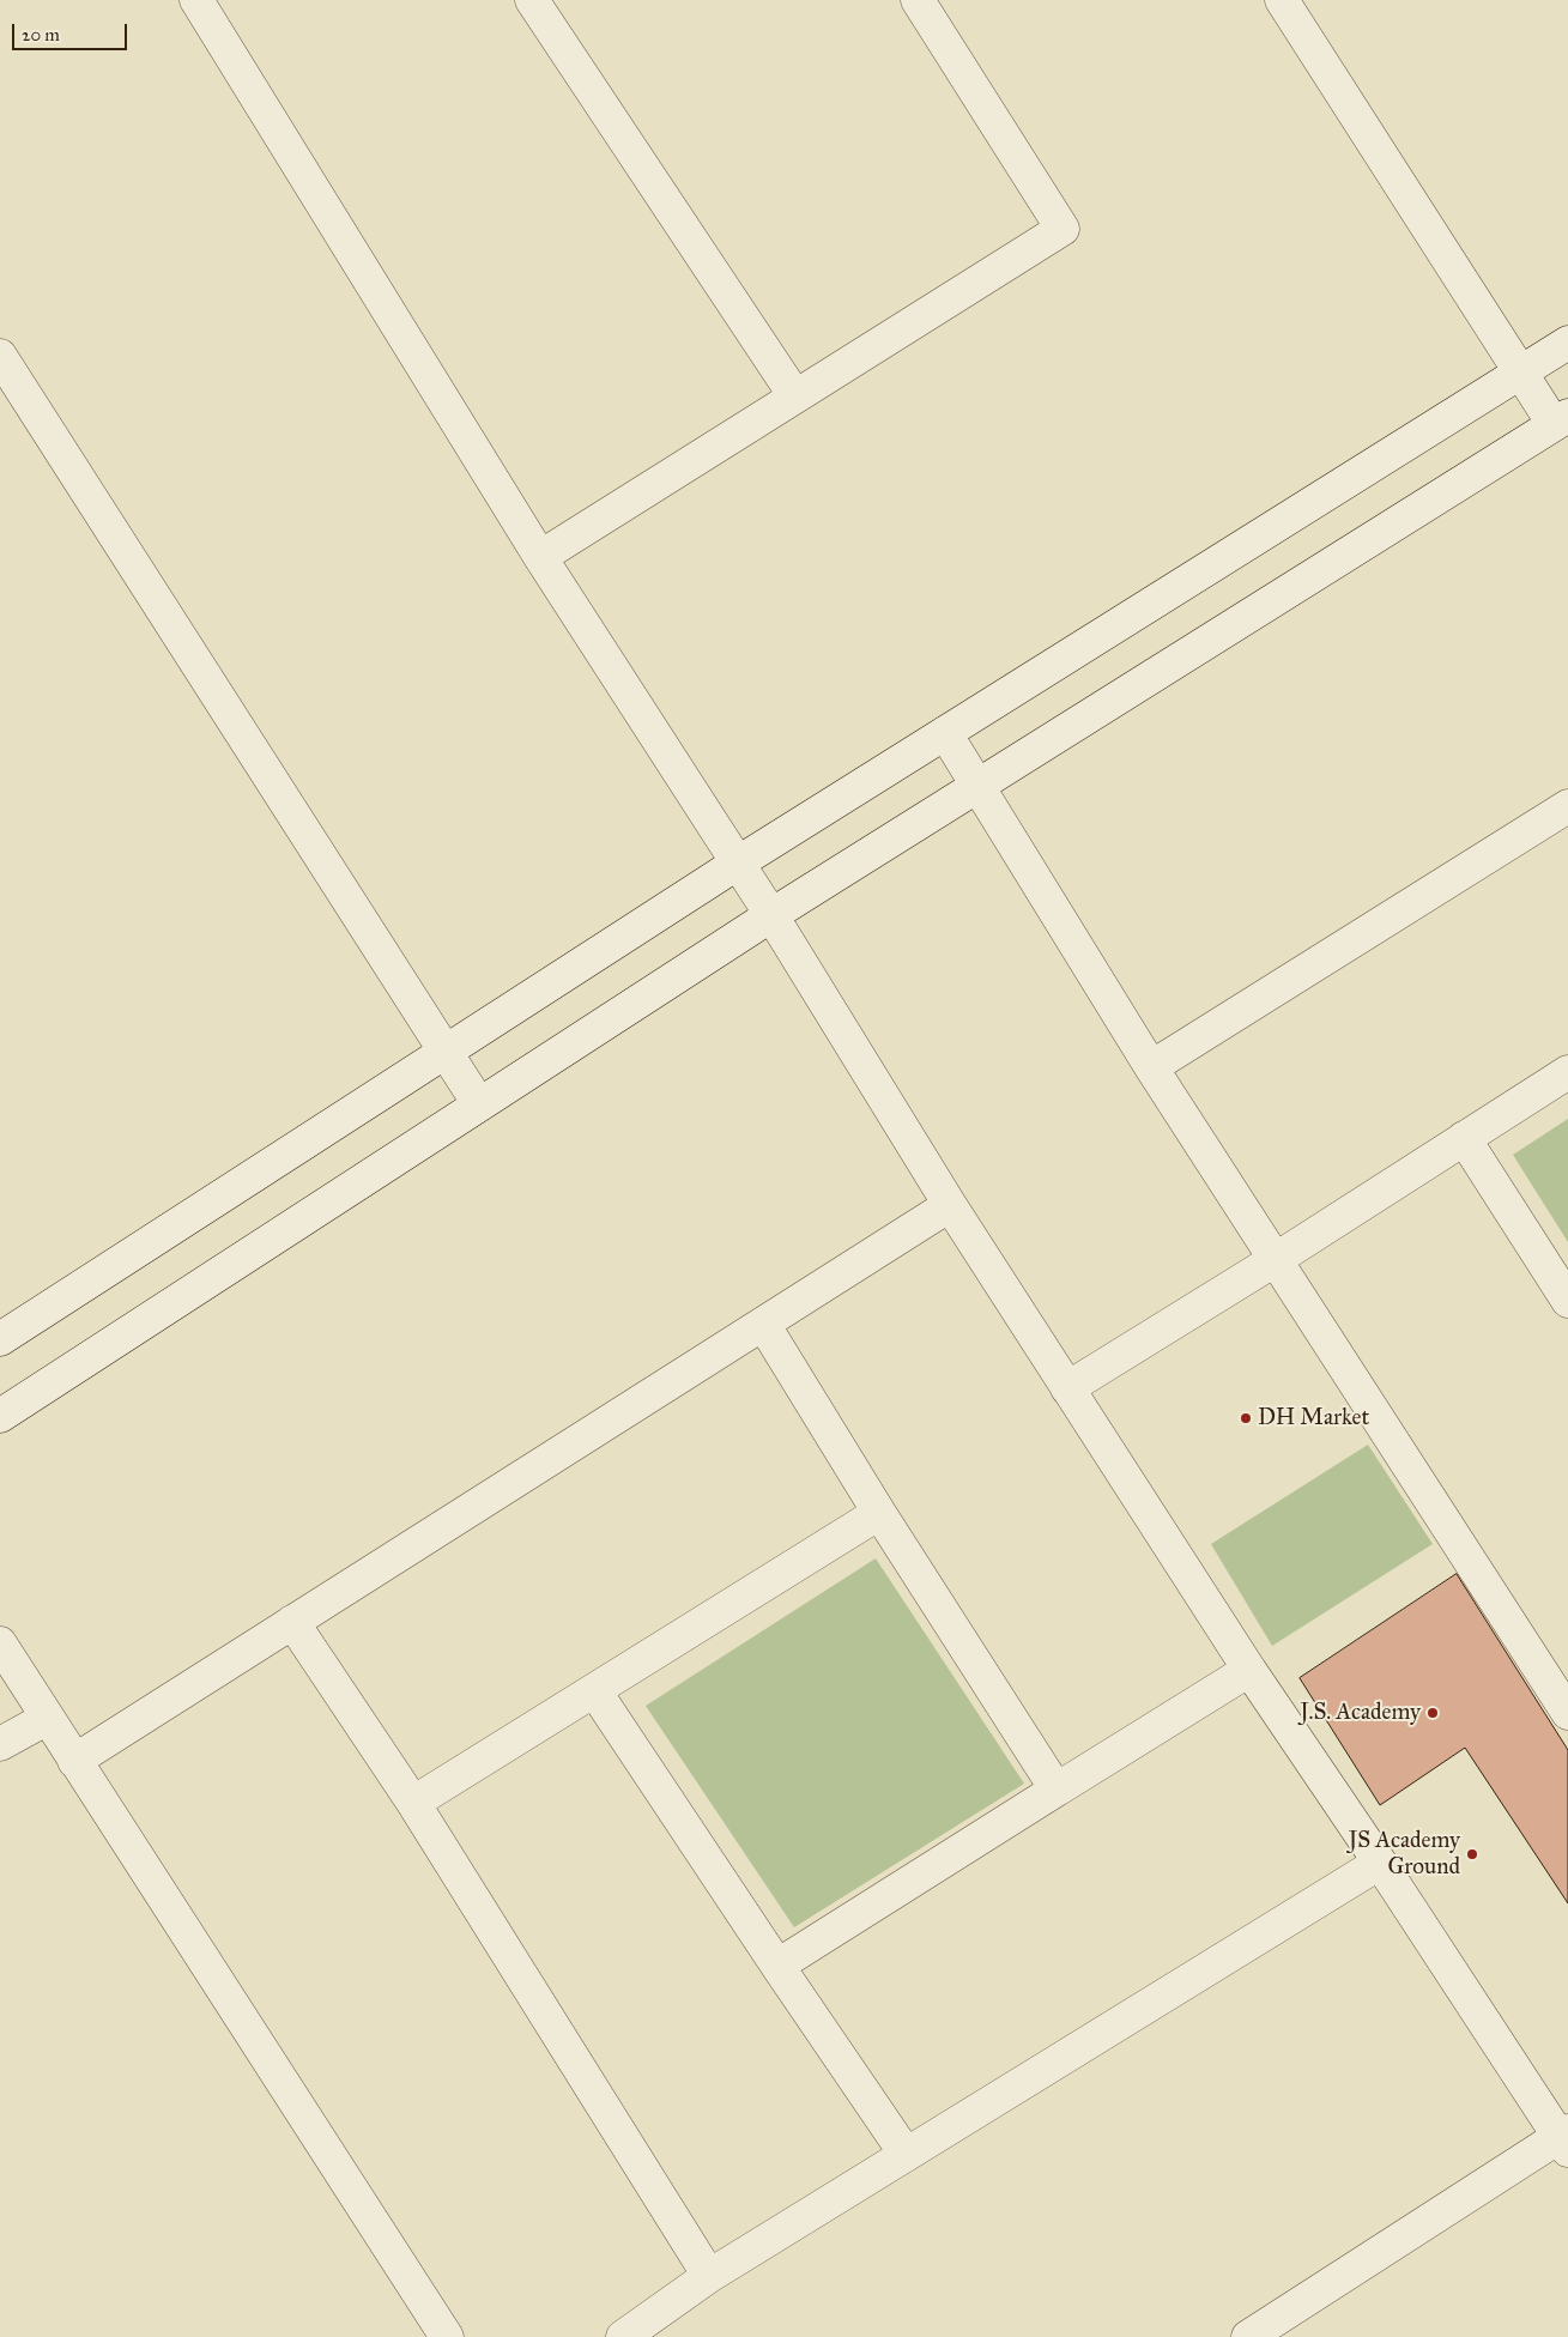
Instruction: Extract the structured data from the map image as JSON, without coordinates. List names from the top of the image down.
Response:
{
  "places": ["DH Market", "J.S. Academy", "JS Academy Ground"],
  "scale_bar": "20 m"
}
